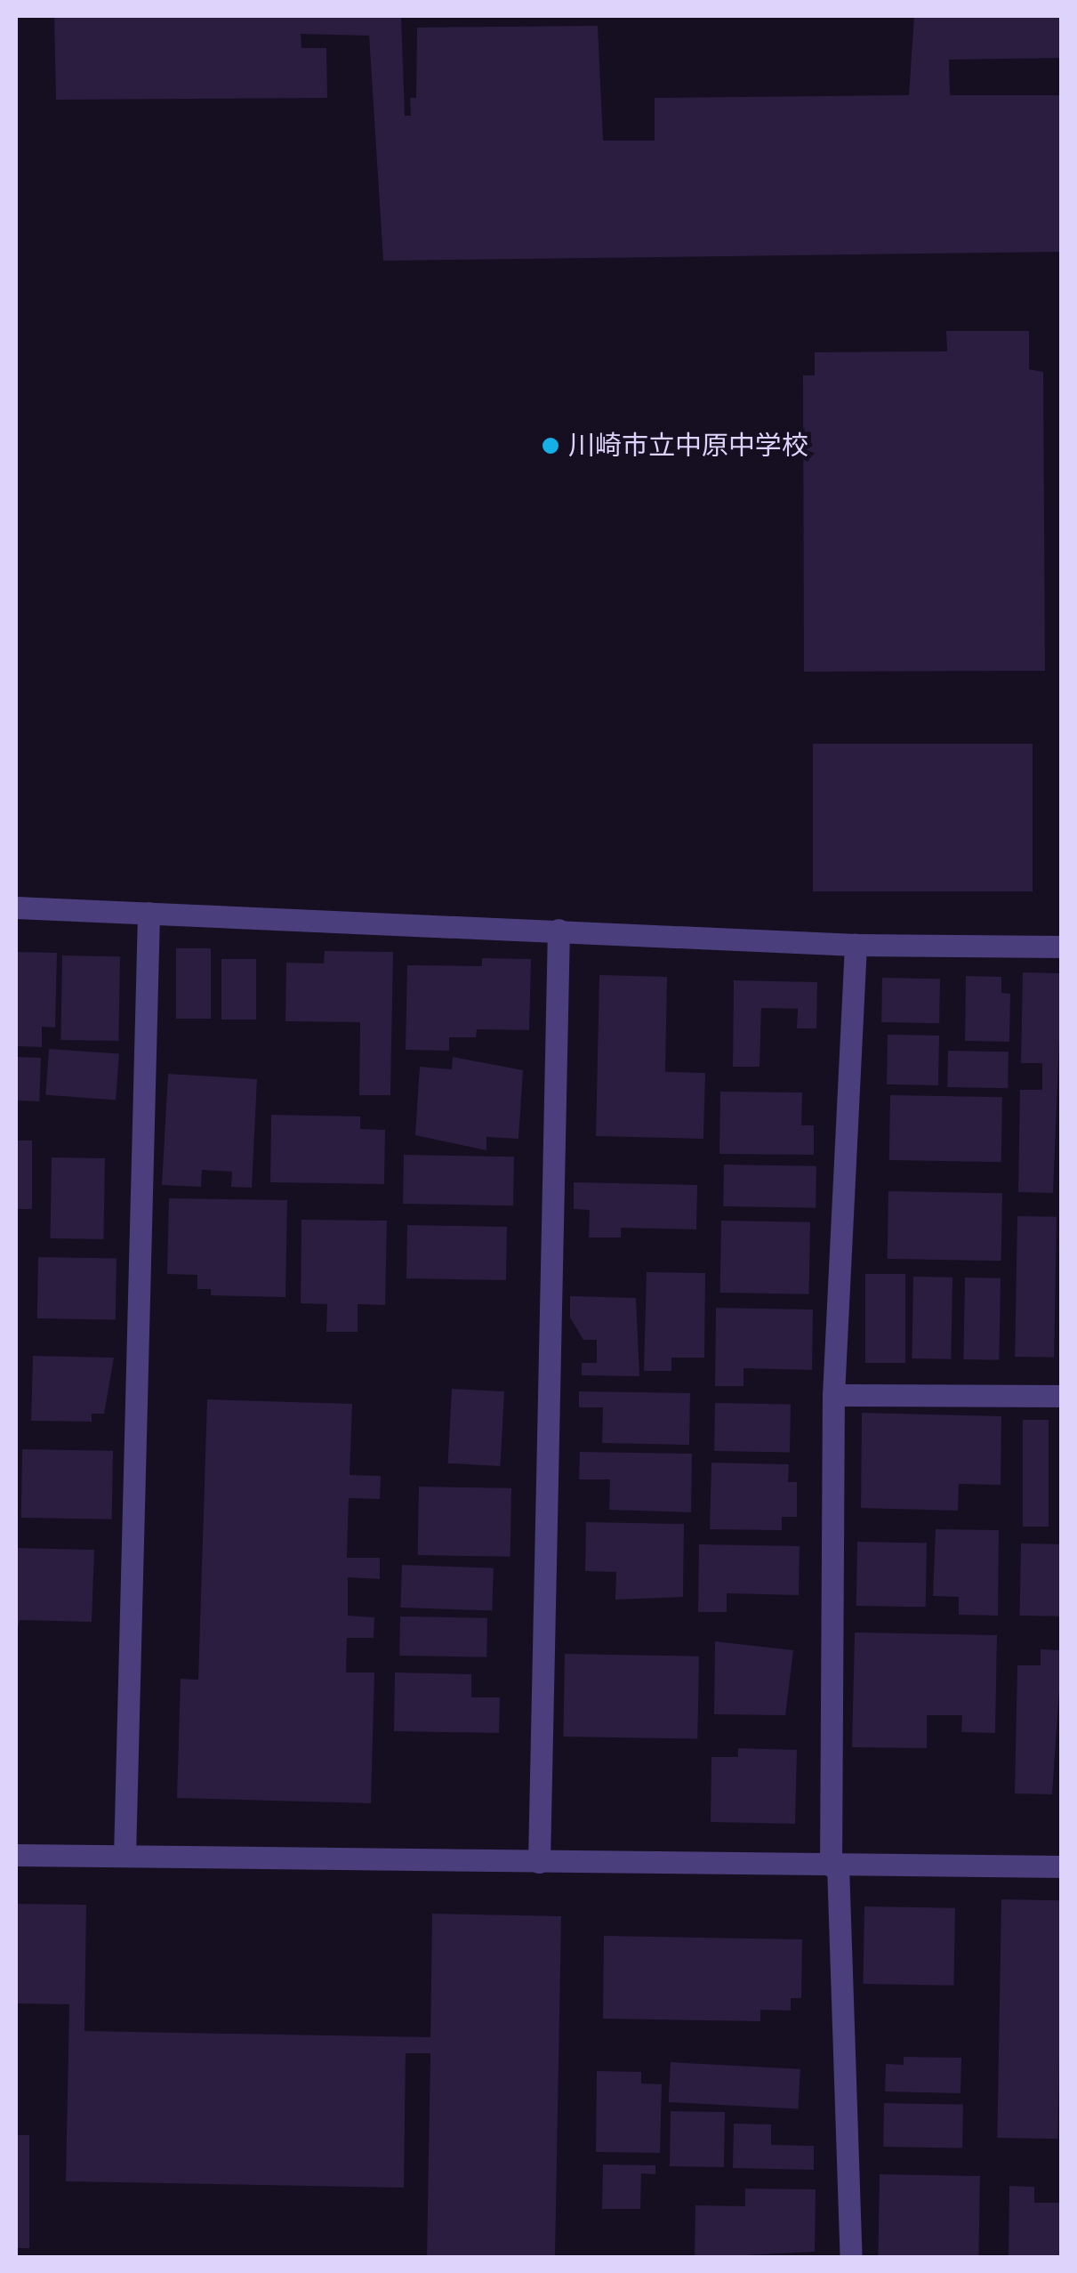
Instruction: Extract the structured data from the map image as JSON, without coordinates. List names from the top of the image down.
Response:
{
  "places": ["川崎市立中原中学校"]
}
